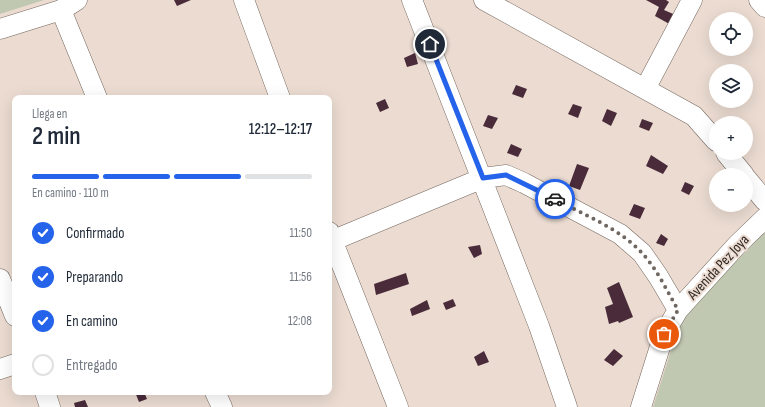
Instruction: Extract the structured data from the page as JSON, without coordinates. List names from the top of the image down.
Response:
{
  "streets": {
    "street": ["Avenida Pez Joya"]
  },
  "page": {
    "map_buttons": ["+", "−"],
    "heading": ["2 min", "Llega en", "12:12–12:17"],
    "bar": "En camino · 110 m",
    "list": [
      ["Confirmado", "11:50"],
      ["Preparando", "11:56"],
      ["En camino", "12:08"],
      "Entregado"
    ]
  }
}
